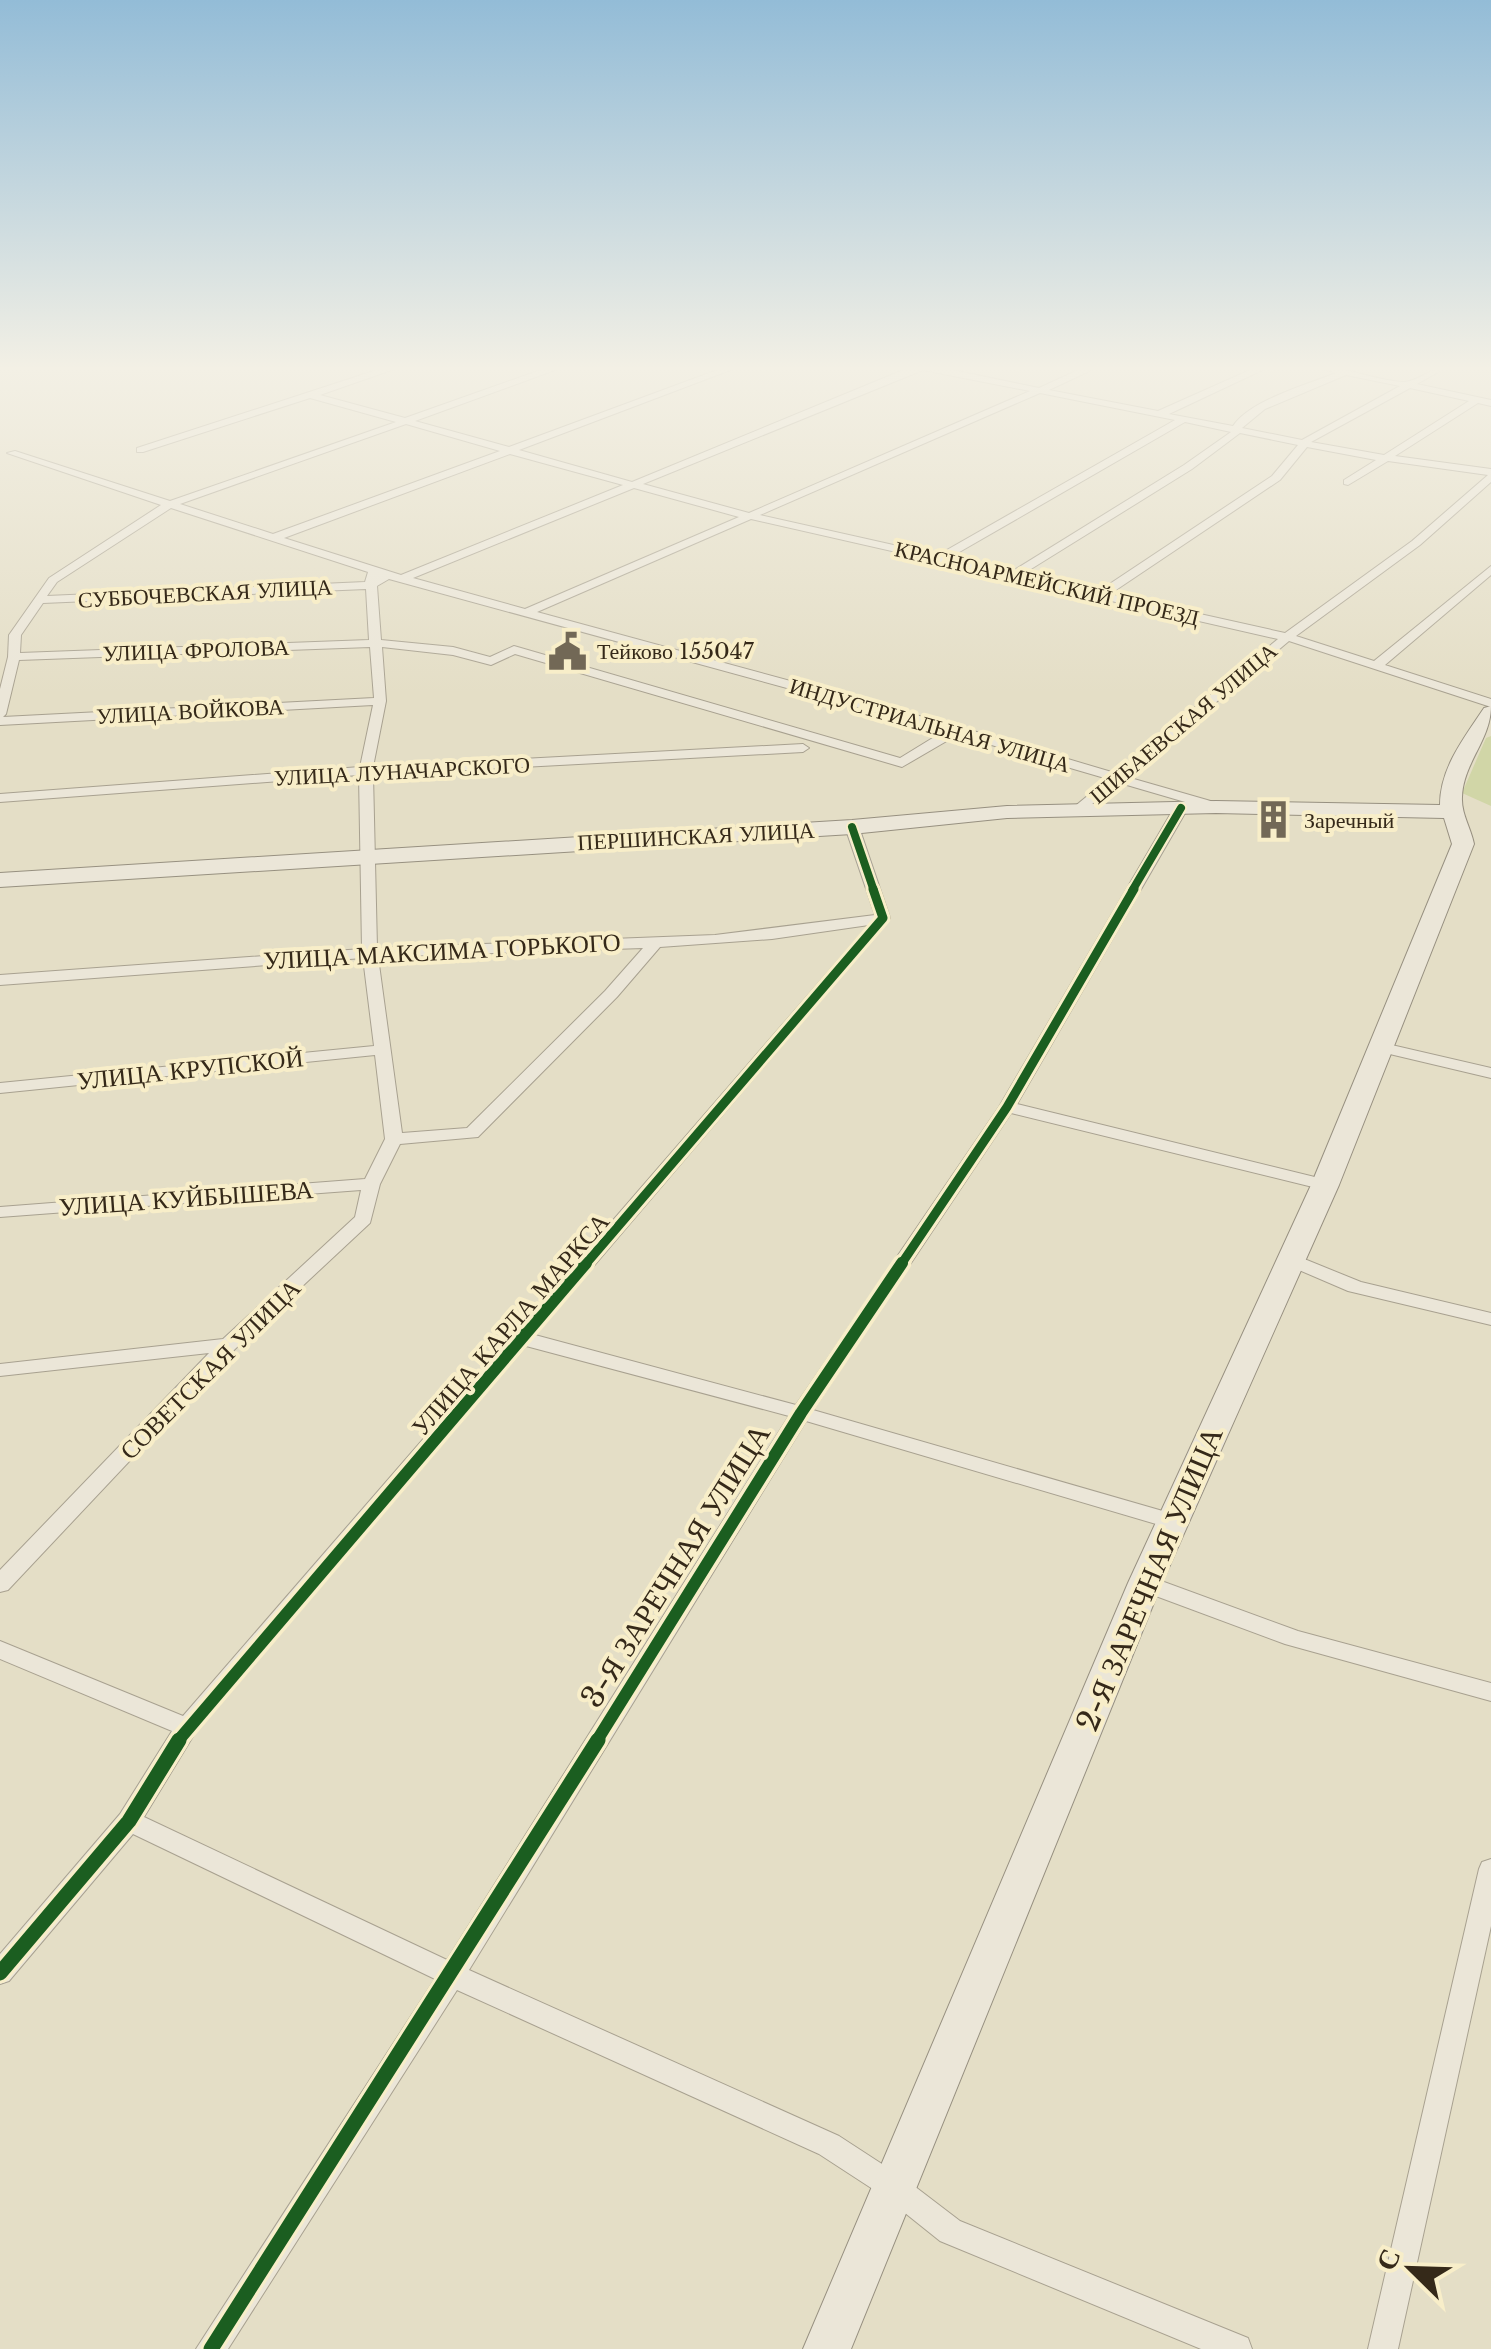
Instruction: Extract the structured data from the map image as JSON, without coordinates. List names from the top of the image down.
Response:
{
  "streets": {
    "main road": ["ПЕРШИНСКАЯ УЛИЦА", "2-Я ЗАРЕЧНАЯ УЛИЦА"],
    "street": [
      "КРАСНОАРМЕЙСКИЙ ПРОЕЗД",
      "СУББОЧЕВСКАЯ УЛИЦА",
      "УЛИЦА ФРОЛОВА",
      "УЛИЦА ВОЙКОВА",
      "ШИБАЕВСКАЯ УЛИЦА",
      "ИНДУСТРИАЛЬНАЯ УЛИЦА",
      "УЛИЦА ЛУНАЧАРСКОГО",
      "УЛИЦА МАКСИМА ГОРЬКОГО",
      "УЛИЦА КРУПСКОЙ",
      "УЛИЦА КУЙБЫШЕВА",
      "УЛИЦА КАРЛА МАРКСА",
      "СОВЕТСКАЯ УЛИЦА",
      "3-Я ЗАРЕЧНАЯ УЛИЦА"
    ]
  },
  "crossings": [
    ["КРАСНОАРМЕЙСКИЙ ПРОЕЗД", "ШИБАЕВСКАЯ УЛИЦА"],
    ["УЛИЦА ФРОЛОВА", "ИНДУСТРИАЛЬНАЯ УЛИЦА"],
    ["ШИБАЕВСКАЯ УЛИЦА", "ИНДУСТРИАЛЬНАЯ УЛИЦА"],
    ["ШИБАЕВСКАЯ УЛИЦА", "ПЕРШИНСКАЯ УЛИЦА"],
    ["ИНДУСТРИАЛЬНАЯ УЛИЦА", "ПЕРШИНСКАЯ УЛИЦА"],
    ["ПЕРШИНСКАЯ УЛИЦА", "3-Я ЗАРЕЧНАЯ УЛИЦА"],
    ["ПЕРШИНСКАЯ УЛИЦА", "2-Я ЗАРЕЧНАЯ УЛИЦА"],
    ["УЛИЦА МАКСИМА ГОРЬКОГО", "УЛИЦА КАРЛА МАРКСА"],
    ["УЛИЦА КУЙБЫШЕВА", "СОВЕТСКАЯ УЛИЦА"]
  ],
  "places": {
    "public building": ["Тейково 155047"],
    "building": ["Заречный"]
  },
  "north": "top left"
}
